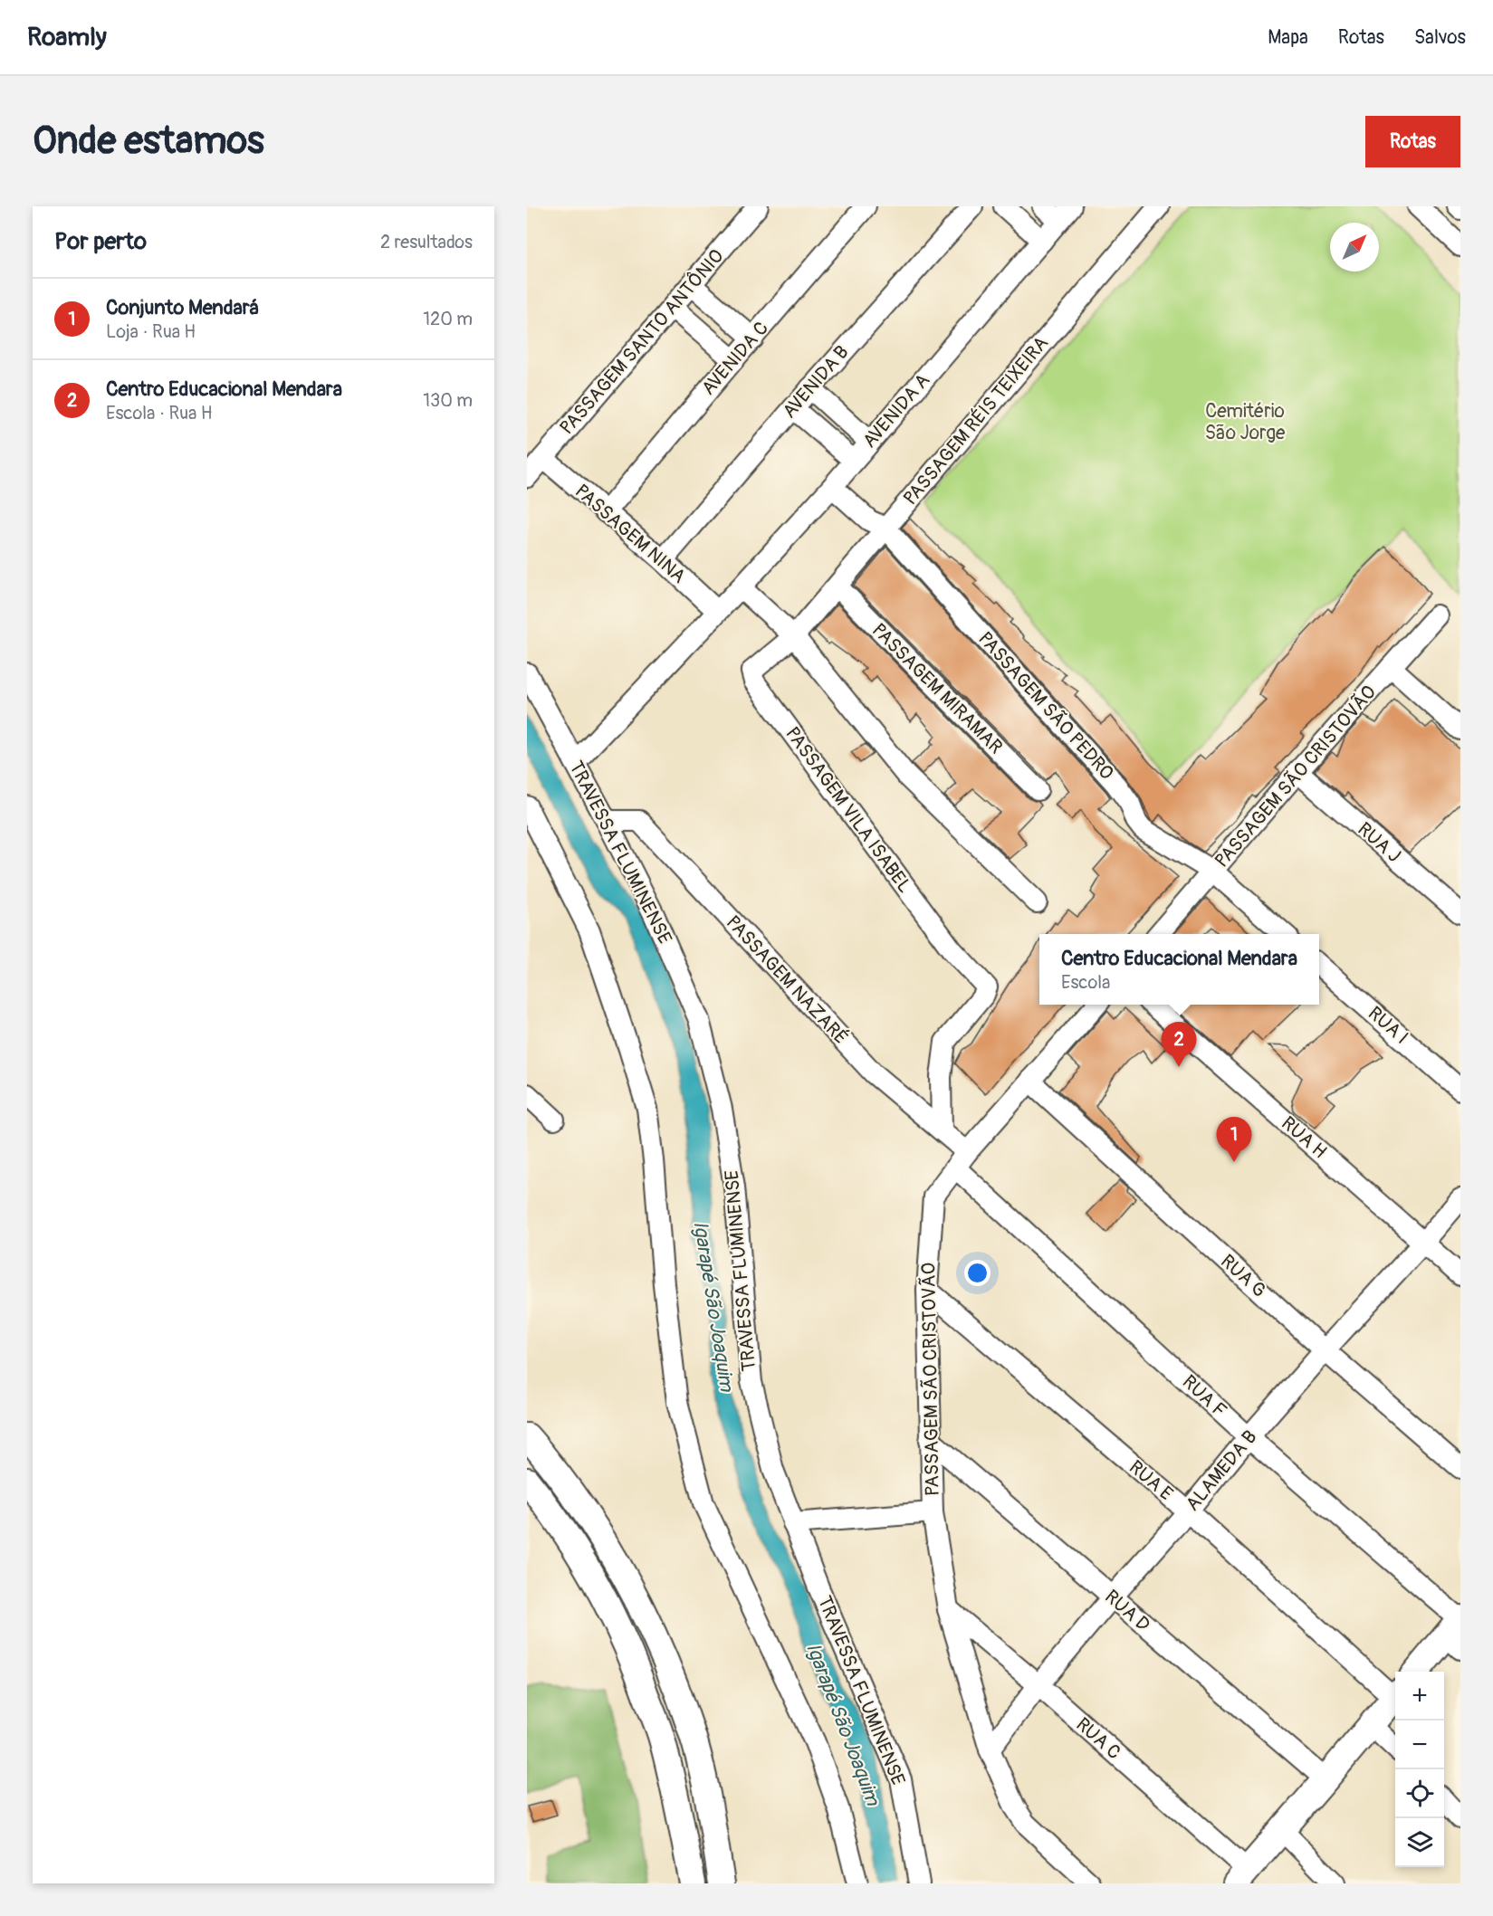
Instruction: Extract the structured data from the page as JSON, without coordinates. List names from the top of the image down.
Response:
{
  "streets": {
    "street": [
      "PASSAGEM SANTO ANTÔNIO",
      "AVENIDA C",
      "AVENIDA B",
      "AVENIDA A",
      "PASSAGEM RÉIS TEIXEIRA",
      "PASSAGEM NINA",
      "PASSAGEM MIRAMAR",
      "PASSAGEM SÃO PEDRO",
      "PASSAGEM SÃO CRISTOVÃO",
      "PASSAGEM VILA ISABEL",
      "RUA J",
      "TRAVESSA FLUMINENSE",
      "PASSAGEM NAZARÉ",
      "RUA I",
      "RUA H",
      "RUA G",
      "RUA F",
      "ALAMEDA B",
      "RUA E",
      "RUA D",
      "RUA C"
    ]
  },
  "crossings": [
    ["PASSAGEM SANTO ANTÔNIO", "PASSAGEM NINA"],
    ["AVENIDA C", "PASSAGEM NINA"],
    ["AVENIDA B", "PASSAGEM NINA"],
    ["AVENIDA A", "PASSAGEM NINA"],
    ["AVENIDA A", "PASSAGEM SÃO PEDRO"],
    ["AVENIDA A", "TRAVESSA FLUMINENSE"],
    ["PASSAGEM RÉIS TEIXEIRA", "PASSAGEM MIRAMAR"],
    ["PASSAGEM RÉIS TEIXEIRA", "PASSAGEM SÃO PEDRO"],
    ["PASSAGEM RÉIS TEIXEIRA", "PASSAGEM VILA ISABEL"],
    ["PASSAGEM SÃO PEDRO", "PASSAGEM SÃO CRISTOVÃO"],
    ["PASSAGEM SÃO CRISTOVÃO", "RUA J"],
    ["PASSAGEM SÃO CRISTOVÃO", "PASSAGEM NAZARÉ"],
    ["PASSAGEM SÃO CRISTOVÃO", "RUA G"],
    ["PASSAGEM SÃO CRISTOVÃO", "RUA F"],
    ["PASSAGEM SÃO CRISTOVÃO", "ALAMEDA B"],
    ["PASSAGEM SÃO CRISTOVÃO", "RUA E"],
    ["PASSAGEM SÃO CRISTOVÃO", "RUA D"],
    ["PASSAGEM SÃO CRISTOVÃO", "RUA C"],
    ["PASSAGEM VILA ISABEL", "PASSAGEM NAZARÉ"],
    ["TRAVESSA FLUMINENSE", "PASSAGEM NAZARÉ"],
    ["PASSAGEM NAZARÉ", "RUA F"],
    ["RUA H", "ALAMEDA B"],
    ["RUA G", "ALAMEDA B"],
    ["RUA F", "ALAMEDA B"],
    ["ALAMEDA B", "RUA E"],
    ["ALAMEDA B", "RUA D"],
    ["ALAMEDA B", "RUA C"]
  ],
  "water": ["Igarapé São Joaquim"],
  "parks": ["Cemitério São Jorge"],
  "north": "top right",
  "page": {
    "header": "Roamly",
    "nav": ["Mapa", "Rotas", "Salvos"],
    "buttons": "Rotas",
    "title": "Onde estamos",
    "heading": ["Por perto", "2 resultados"],
    "list": [
      {
        "mark": "1",
        "name": "Conjunto Mendará",
        "note": "Loja · Rua H",
        "value": "120 m"
      },
      {
        "mark": "2",
        "name": "Centro Educacional Mendara",
        "note": "Escola · Rua H",
        "value": "130 m"
      }
    ],
    "popup": ["Centro Educacional Mendara", "Escola"],
    "pins": ["2", "1"],
    "map_buttons": ["+", "−"]
  }
}
